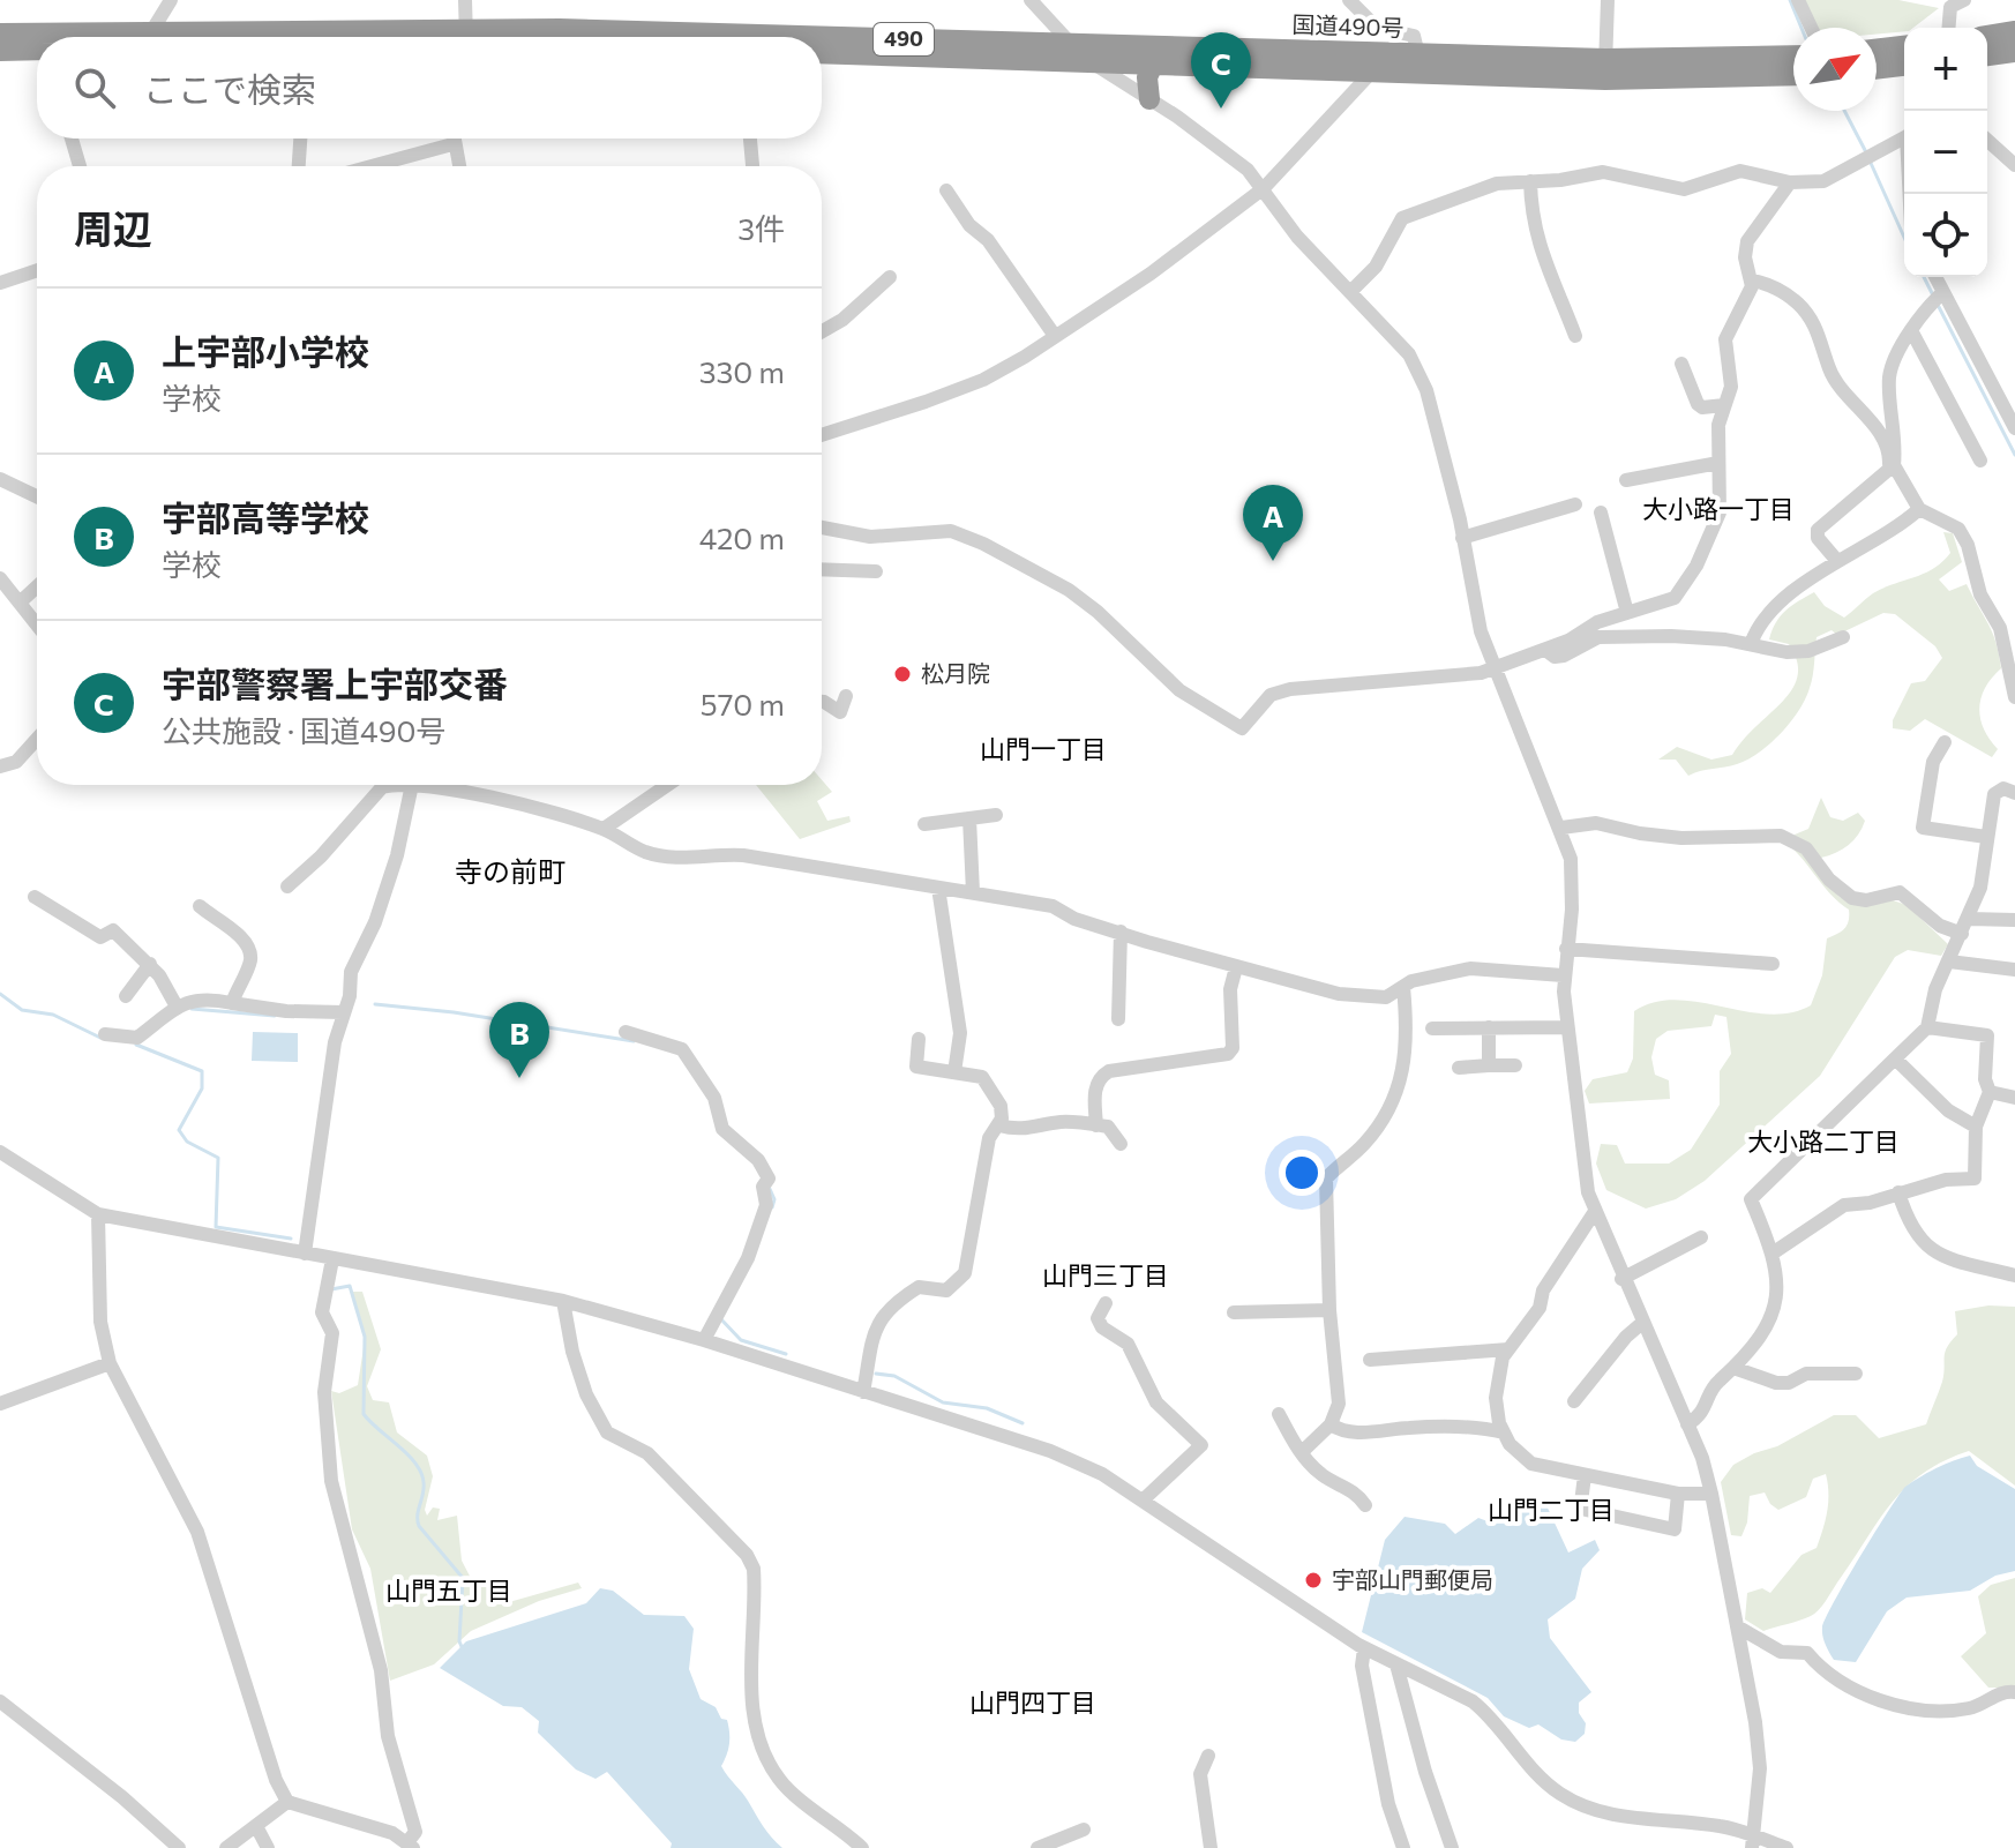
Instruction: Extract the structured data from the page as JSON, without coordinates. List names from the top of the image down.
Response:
{
  "streets": {
    "highway": ["国道490号", "490"]
  },
  "districts": [
    "大小路一丁目",
    "山門一丁目",
    "寺の前町",
    "大小路二丁目",
    "山門三丁目",
    "山門二丁目",
    "山門五丁目",
    "山門四丁目"
  ],
  "places": ["松月院", "宇部山門郵便局"],
  "north": "top right",
  "page": {
    "map_buttons": ["+", "−"],
    "pins": ["C", "A", "B"],
    "search": "ここで検索",
    "heading": ["周辺", "3件"],
    "list": [
      {
        "mark": "A",
        "name": "上宇部小学校",
        "note": "学校",
        "value": "330 m"
      },
      {
        "mark": "B",
        "name": "宇部高等学校",
        "note": "学校",
        "value": "420 m"
      },
      {
        "mark": "C",
        "name": "宇部警察署上宇部交番",
        "note": "公共施設 · 国道490号",
        "value": "570 m"
      }
    ]
  }
}
